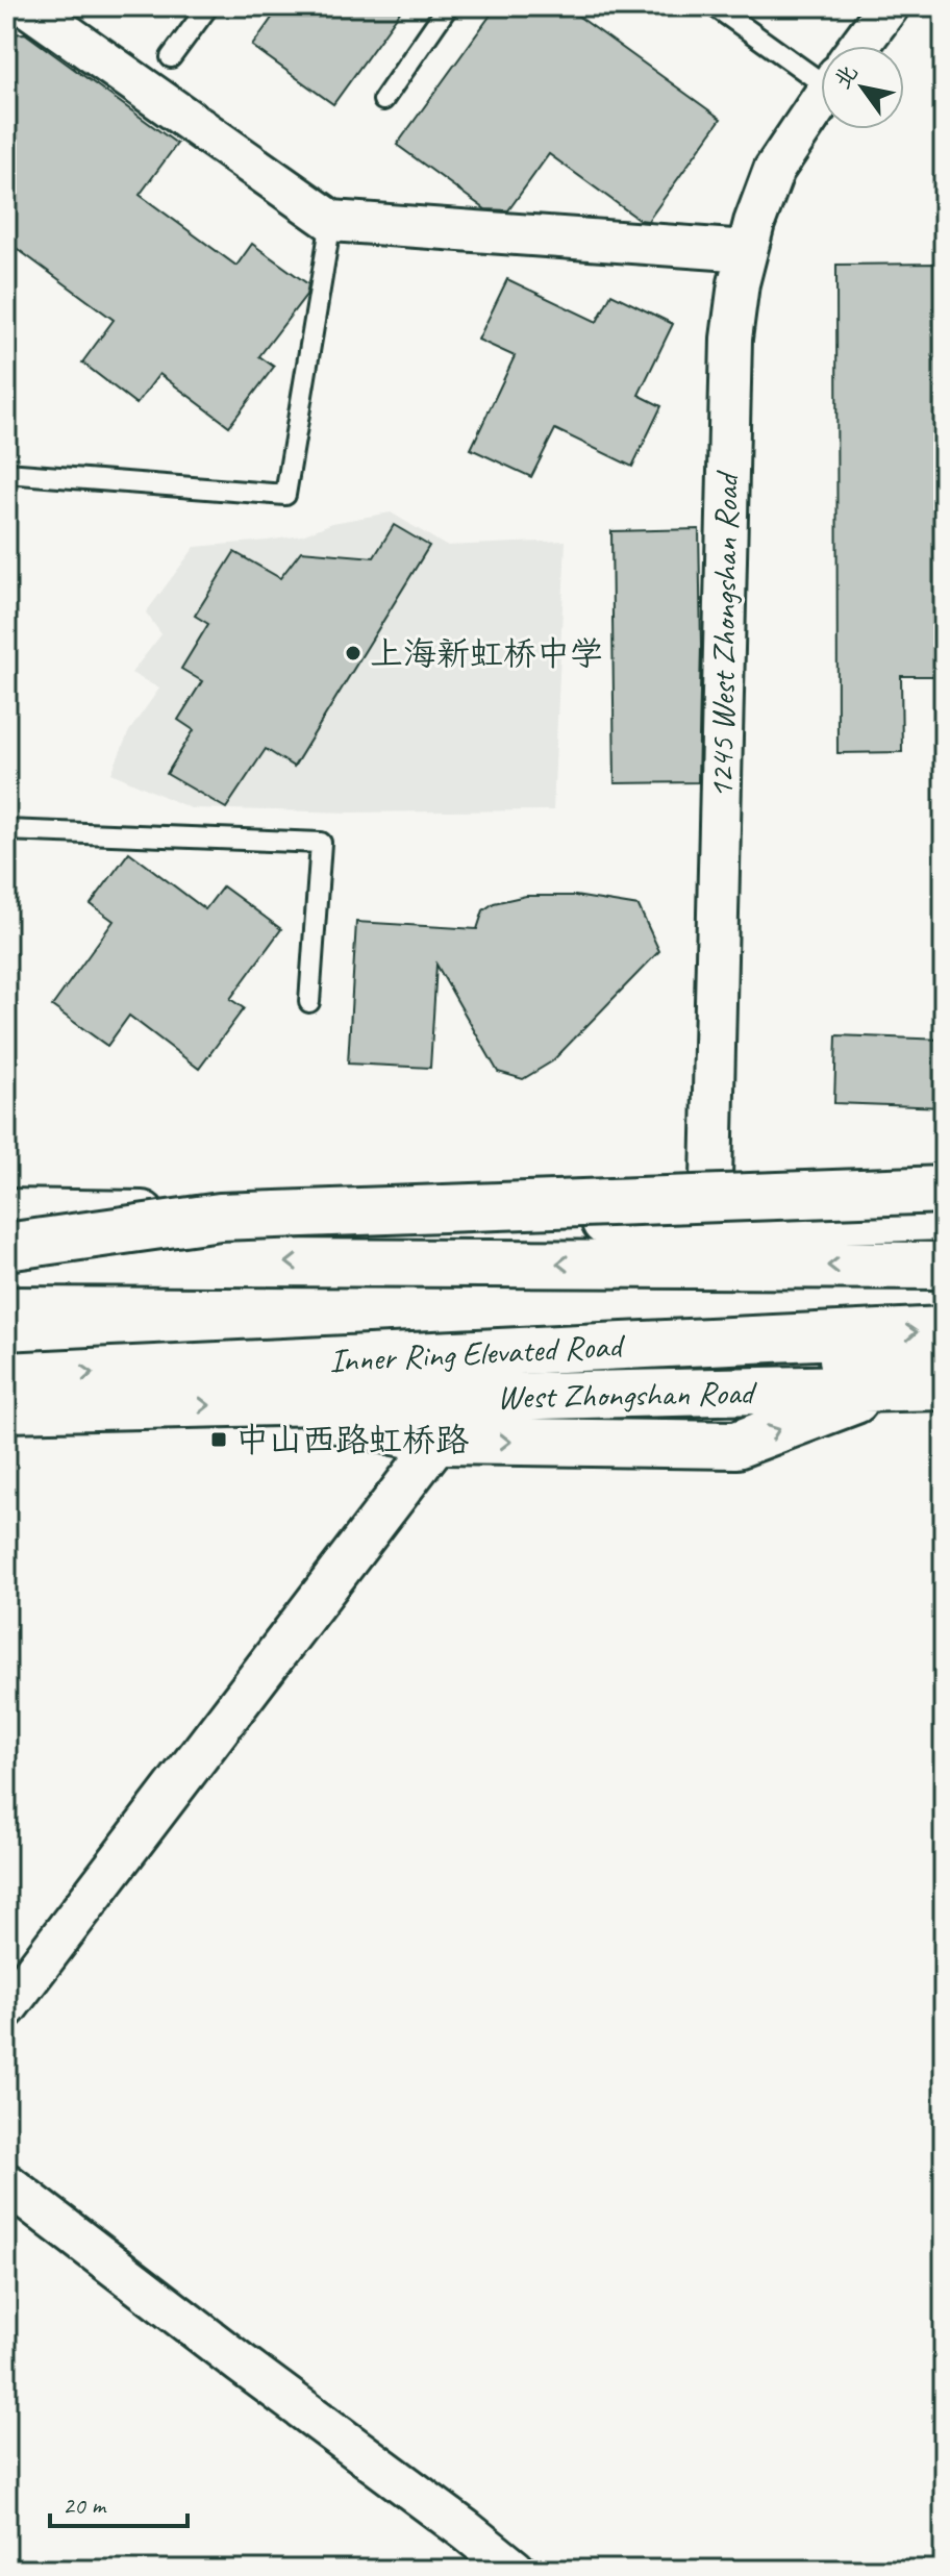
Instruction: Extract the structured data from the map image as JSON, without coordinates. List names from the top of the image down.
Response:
{
  "streets": {
    "main road": ["Inner Ring Elevated Road", "West Zhongshan Road"],
    "street": ["1245 West Zhongshan Road"]
  },
  "places": {
    "other": ["上海新虹桥中学"],
    "transit": ["中山西路虹桥路"]
  },
  "scale_bar": "20 m",
  "north": "top left"
}
